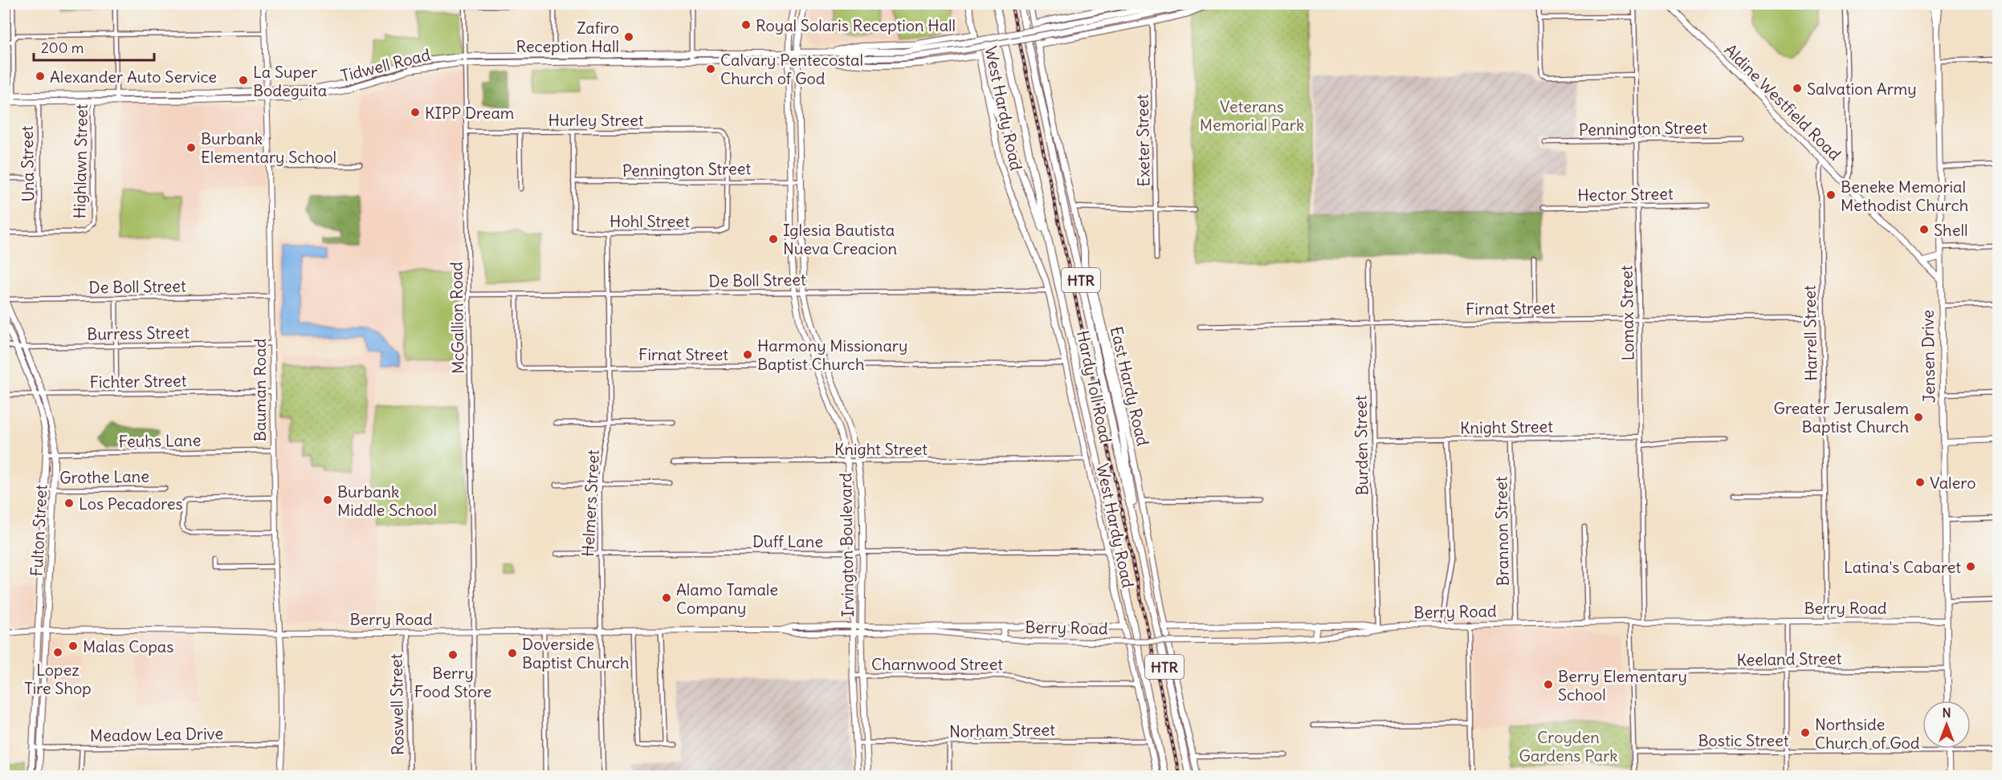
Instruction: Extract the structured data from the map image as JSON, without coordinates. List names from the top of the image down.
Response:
{
  "streets": {
    "highway": ["HTR", "Hardy Toll Road"],
    "main road": [
      "Tidwell Road",
      "Aldine Westfield Road",
      "West Hardy Road",
      "Jensen Drive",
      "East Hardy Road",
      "Fulton Street",
      "Irvington Boulevard"
    ],
    "street": [
      "Hurley Street",
      "Pennington Street",
      "Exeter Street",
      "Highlawn Street",
      "Una Street",
      "Hector Street",
      "Hohl Street",
      "De Boll Street",
      "Firnat Street",
      "Lomax Street",
      "McGallion Road",
      "Burress Street",
      "Harrell Street",
      "Fichter Street",
      "Bauman Road",
      "Knight Street",
      "Feuhs Lane",
      "Burden Street",
      "Grothe Lane",
      "Helmers Street",
      "Brannon Street",
      "Duff Lane",
      "Berry Road",
      "Keeland Street",
      "Charnwood Street",
      "Roswell Street",
      "Norham Street",
      "Meadow Lea Drive",
      "Bostic Street"
    ]
  },
  "crossings": [
    ["Tidwell Road", "Highlawn Street"],
    ["Tidwell Road", "Una Street"],
    ["Tidwell Road", "McGallion Road"],
    ["Tidwell Road", "Bauman Road"],
    ["Tidwell Road", "Irvington Boulevard"],
    ["Aldine Westfield Road", "Harrell Street"],
    ["Aldine Westfield Road", "Jensen Drive"],
    ["West Hardy Road", "De Boll Street"],
    ["West Hardy Road", "Firnat Street"],
    ["West Hardy Road", "Knight Street"],
    ["West Hardy Road", "Duff Lane"],
    ["West Hardy Road", "Charnwood Street"],
    ["West Hardy Road", "Norham Street"],
    ["Hurley Street", "Pennington Street"],
    ["Hurley Street", "Hohl Street"],
    ["Hurley Street", "McGallion Road"],
    ["Pennington Street", "Hohl Street"],
    ["Pennington Street", "Lomax Street"],
    ["Pennington Street", "Irvington Boulevard"],
    ["Highlawn Street", "Una Street"],
    ["Hector Street", "Lomax Street"],
    ["Hohl Street", "Helmers Street"],
    ["De Boll Street", "Firnat Street"],
    ["De Boll Street", "McGallion Road"],
    ["De Boll Street", "Bauman Road"],
    ["De Boll Street", "Helmers Street"],
    ["De Boll Street", "Fulton Street"],
    ["De Boll Street", "Irvington Boulevard"],
    ["Firnat Street", "Lomax Street"],
    ["Firnat Street", "Harrell Street"],
    ["Firnat Street", "Burden Street"],
    ["Firnat Street", "Helmers Street"],
    ["Firnat Street", "Irvington Boulevard"],
    ["Lomax Street", "Knight Street"],
    ["Lomax Street", "Berry Road"],
    ["McGallion Road", "Berry Road"],
    ["Burress Street", "Bauman Road"],
    ["Burress Street", "Fulton Street"],
    ["Harrell Street", "Berry Road"],
    ["Jensen Drive", "Berry Road"],
    ["Jensen Drive", "Keeland Street"],
    ["Fichter Street", "Bauman Road"],
    ["Fichter Street", "Fulton Street"],
    ["Bauman Road", "Feuhs Lane"],
    ["Bauman Road", "Berry Road"],
    ["Bauman Road", "Meadow Lea Drive"],
    ["Knight Street", "Burden Street"],
    ["Knight Street", "Brannon Street"],
    ["Knight Street", "Irvington Boulevard"],
    ["Feuhs Lane", "Fulton Street"],
    ["Burden Street", "Berry Road"],
    ["Grothe Lane", "Fulton Street"],
    ["Helmers Street", "Duff Lane"],
    ["Helmers Street", "Berry Road"],
    ["Fulton Street", "Berry Road"],
    ["Fulton Street", "Meadow Lea Drive"],
    ["Brannon Street", "Berry Road"],
    ["Duff Lane", "Irvington Boulevard"],
    ["Irvington Boulevard", "Berry Road"],
    ["Irvington Boulevard", "Charnwood Street"],
    ["Irvington Boulevard", "Norham Street"],
    ["Berry Road", "Roswell Street"]
  ],
  "parks": ["Veterans Memorial Park", "Croyden Gardens Park"],
  "places": [
    "Royal Solaris Reception Hall",
    "Zafiro Reception Hall",
    "Calvary Pentecostal Church of God",
    "Alexander Auto Service",
    "La Super Bodeguita",
    "Salvation Army",
    "KIPP Dream",
    "Burbank Elementary School",
    "Beneke Memorial Methodist Church",
    "Shell",
    "Iglesia Bautista Nueva Creacion",
    "Harmony Missionary Baptist Church",
    "Greater Jerusalem Baptist Church",
    "Valero",
    "Burbank Middle School",
    "Los Pecadores",
    "Latina's Cabaret",
    "Alamo Tamale Company",
    "Malas Copas",
    "Lopez Tire Shop",
    "Doverside Baptist Church",
    "Berry Food Store",
    "Berry Elementary School",
    "Northside Church of God"
  ],
  "scale_bar": "200 m",
  "north": "top"
}
